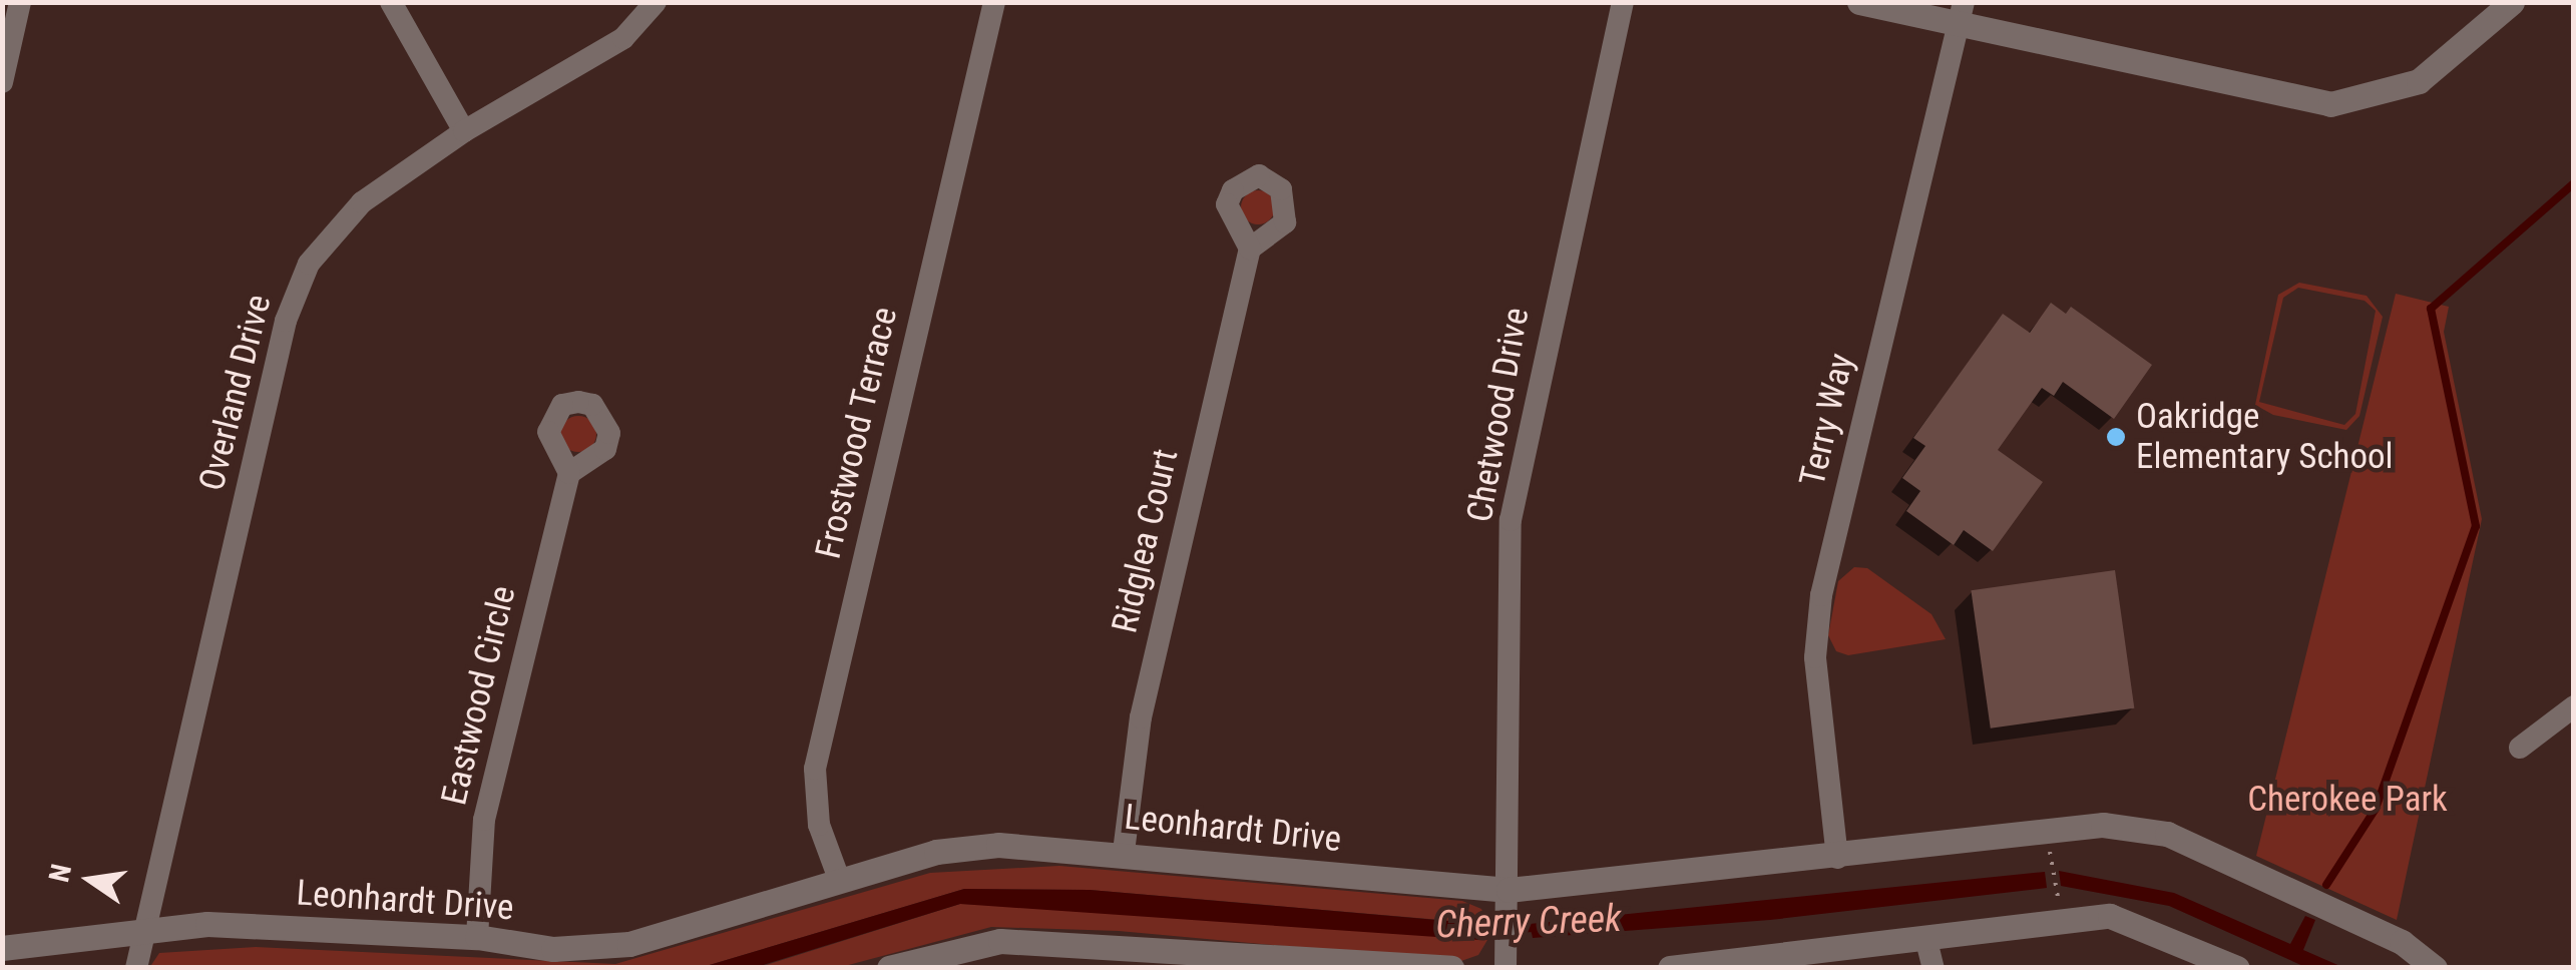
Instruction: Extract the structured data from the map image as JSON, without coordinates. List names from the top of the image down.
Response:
{
  "streets": {
    "street": [
      "Overland Drive",
      "Chetwood Drive",
      "Terry Way",
      "Frostwood Terrace",
      "Ridglea Court",
      "Eastwood Circle",
      "Leonhardt Drive"
    ]
  },
  "crossings": [
    ["Overland Drive", "Leonhardt Drive"],
    ["Chetwood Drive", "Leonhardt Drive"],
    ["Terry Way", "Leonhardt Drive"],
    ["Frostwood Terrace", "Leonhardt Drive"],
    ["Ridglea Court", "Leonhardt Drive"],
    ["Eastwood Circle", "Leonhardt Drive"]
  ],
  "water": ["Cherry Creek"],
  "parks": ["Cherokee Park"],
  "places": ["Oakridge Elementary School"],
  "north": "left"
}
